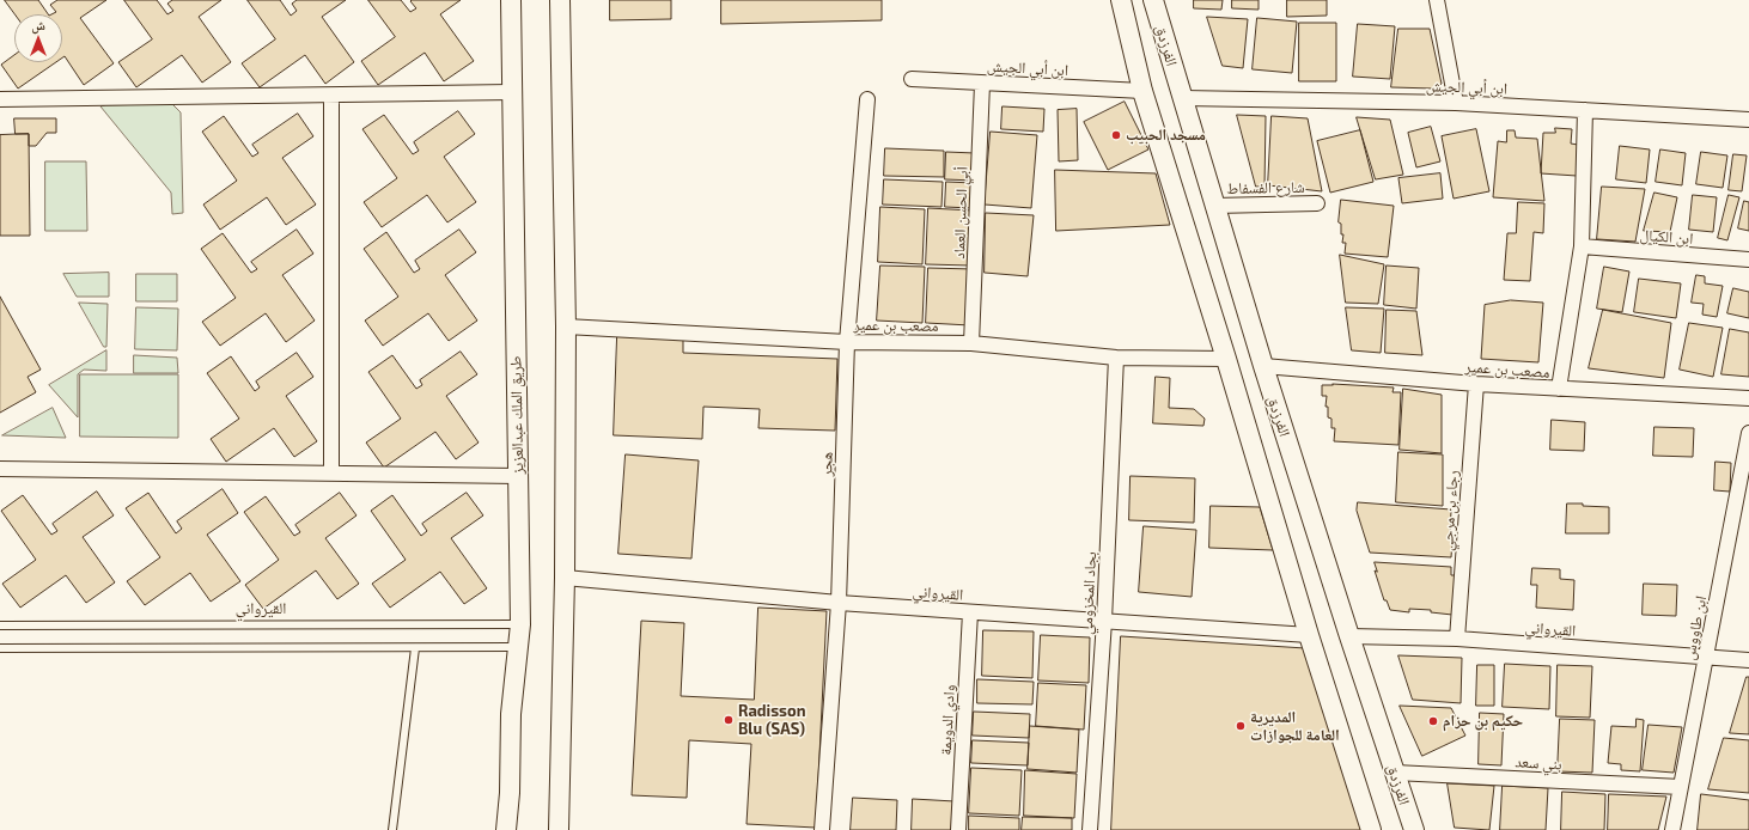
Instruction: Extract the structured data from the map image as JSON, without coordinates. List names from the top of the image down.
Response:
{
  "streets": {
    "street": [
      "الفرزدق",
      "ابن أبي الجيش",
      "شارع الفسفاط",
      "أبي الحسن العماد",
      "ابن الكيال",
      "مصعب بن عمير",
      "طريق الملك عبدالعزيز",
      "هجر",
      "رجاء بن مرجي",
      "القيرواني",
      "بجاد المخزومي",
      "ابن طاووس",
      "وادي الدويمة",
      "بني سعد"
    ]
  },
  "crossings": [
    ["الفرزدق", "ابن أبي الجيش"],
    ["الفرزدق", "شارع الفسفاط"],
    ["الفرزدق", "مصعب بن عمير"],
    ["الفرزدق", "القيرواني"],
    ["الفرزدق", "بني سعد"],
    ["ابن أبي الجيش", "أبي الحسن العماد"],
    ["أبي الحسن العماد", "مصعب بن عمير"],
    ["مصعب بن عمير", "هجر"],
    ["مصعب بن عمير", "رجاء بن مرجي"],
    ["مصعب بن عمير", "بجاد المخزومي"],
    ["طريق الملك عبدالعزيز", "القيرواني"],
    ["هجر", "القيرواني"],
    ["رجاء بن مرجي", "القيرواني"],
    ["القيرواني", "بجاد المخزومي"],
    ["القيرواني", "ابن طاووس"],
    ["القيرواني", "وادي الدويمة"],
    ["ابن طاووس", "بني سعد"]
  ],
  "places": [
    "مسجد الحبيب",
    "Radisson Blu (SAS)",
    "حكيم بن حزام",
    "المديرية العامة للجوازات"
  ],
  "north": "top"
}
